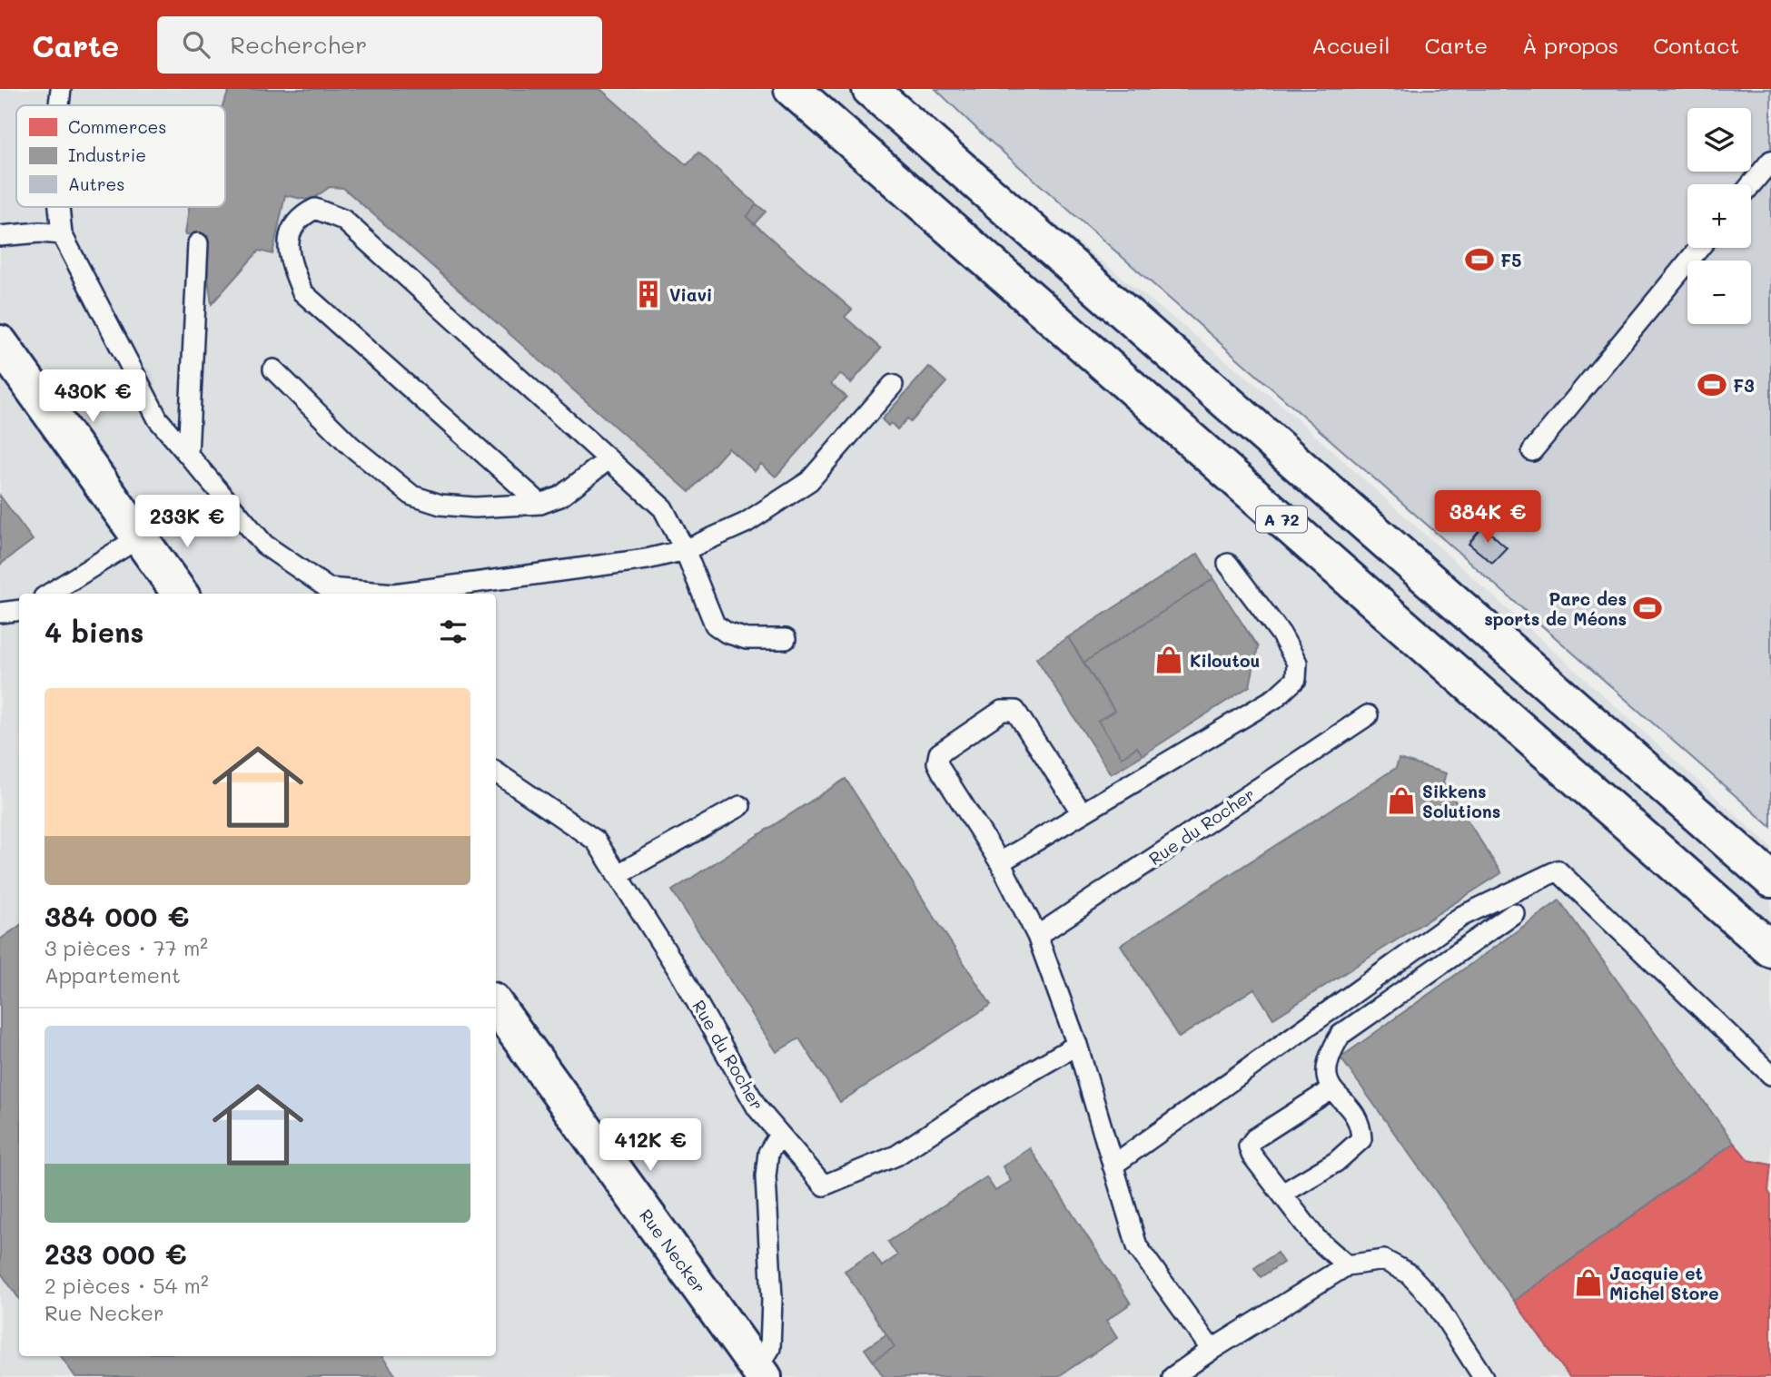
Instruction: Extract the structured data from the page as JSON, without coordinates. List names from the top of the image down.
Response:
{
  "streets": {
    "main road": ["A 72", "Rue Necker"],
    "lane": ["Rue du Rocher"]
  },
  "places": {
    "sports": ["F5", "F3", "Parc des sports de Méons"],
    "building": ["Viavi"],
    "shop": ["Kiloutou", "Sikkens Solutions", "Jacquie et Michel Store"]
  },
  "legend": ["Commerces", "Industrie", "Autres"],
  "page": {
    "header": "Carte",
    "search": "Rechercher",
    "nav": [
      "Accueil",
      "Carte",
      "À propos",
      "Contact"
    ],
    "map_buttons": ["+", "−"],
    "price": [
      "430K €",
      "384K €",
      "233K €",
      "412K €"
    ],
    "heading": "4 biens",
    "list": [
      {
        "name": "384 000 €",
        "note": "3 pièces · 77 m² · Appartement"
      },
      {
        "name": "233 000 €",
        "note": "2 pièces · 54 m² · Rue Necker"
      }
    ]
  }
}
